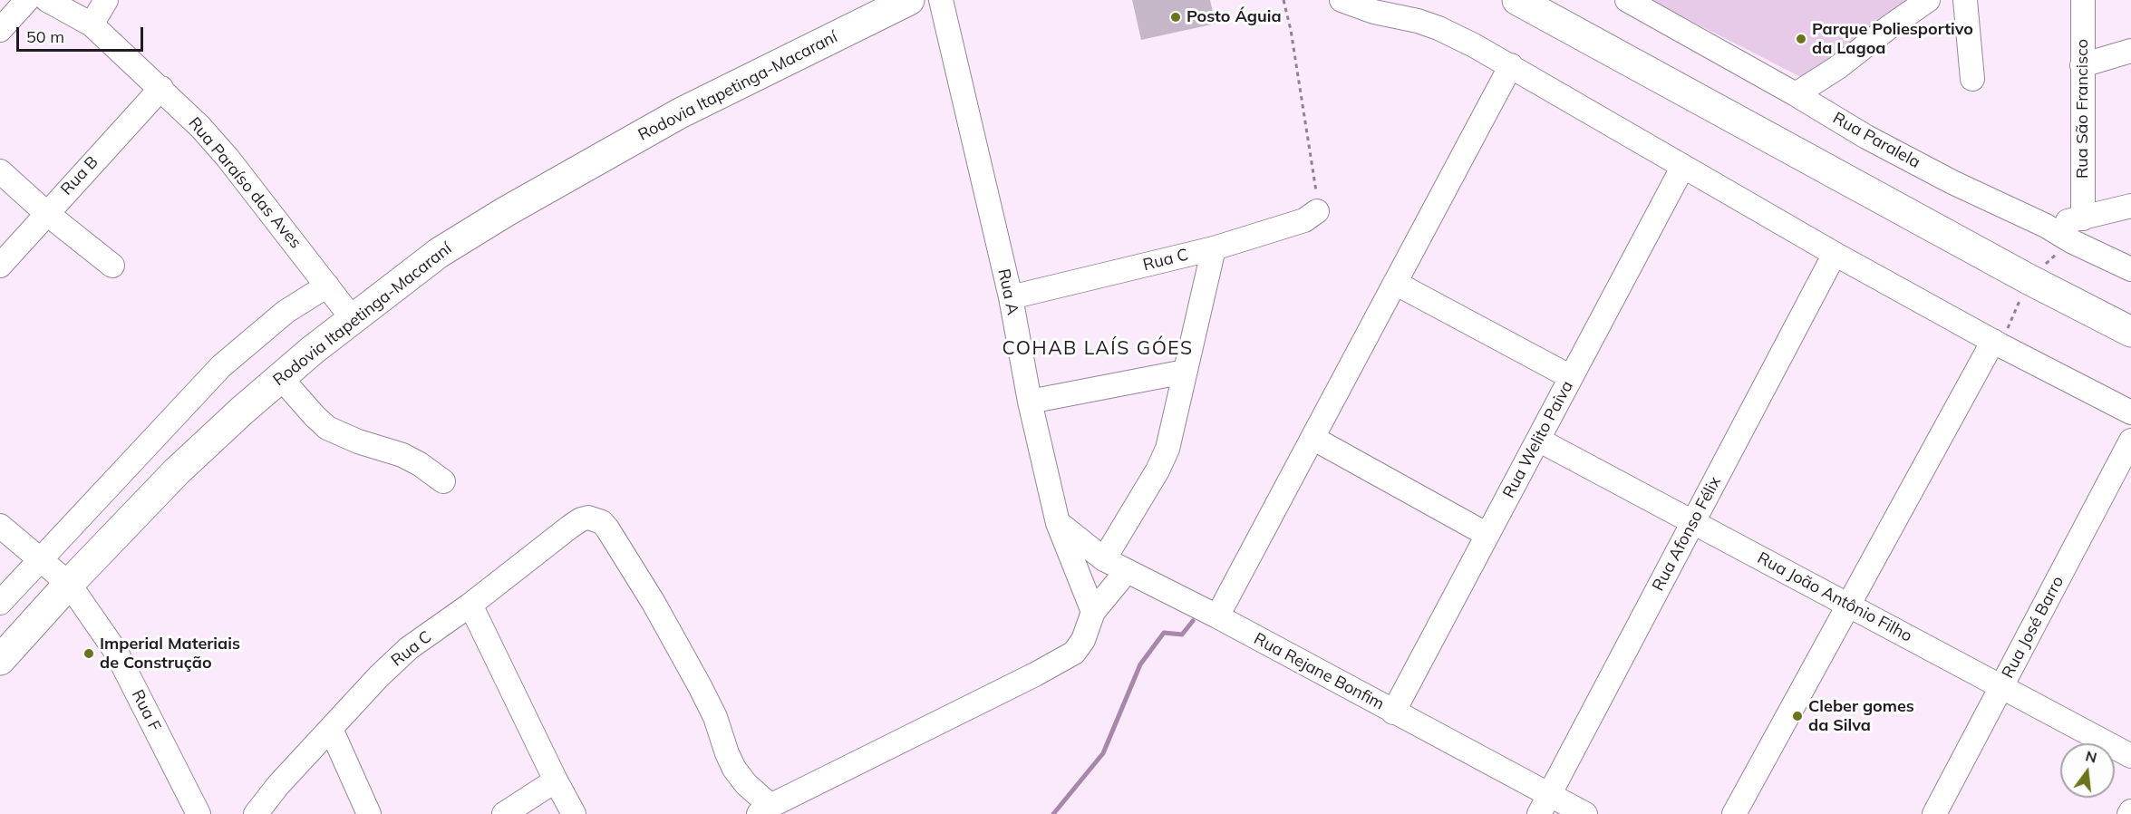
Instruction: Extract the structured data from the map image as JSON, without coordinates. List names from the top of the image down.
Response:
{
  "streets": {
    "main road": ["Rodovia Itapetinga-Macaraní"],
    "street": [
      "Rua São Francisco",
      "Rua Paralela",
      "Rua B",
      "Rua Paraíso das Aves",
      "Rua C",
      "Rua A",
      "Rua Welito Paiva",
      "Rua Afonso Félix",
      "Rua João Antônio Filho",
      "Rua José Barro",
      "Rua Rejane Bonfim",
      "Rua F"
    ]
  },
  "crossings": [
    ["Rodovia Itapetinga-Macaraní", "Rua Paraíso das Aves"],
    ["Rodovia Itapetinga-Macaraní", "Rua F"],
    ["Rua B", "Rua Paraíso das Aves"],
    ["Rua C", "Rua A"],
    ["Rua A", "Rua Rejane Bonfim"],
    ["Rua Welito Paiva", "Rua João Antônio Filho"],
    ["Rua Welito Paiva", "Rua Rejane Bonfim"],
    ["Rua Afonso Félix", "Rua João Antônio Filho"],
    ["Rua Afonso Félix", "Rua Rejane Bonfim"],
    ["Rua João Antônio Filho", "Rua José Barro"]
  ],
  "districts": ["COHAB LAÍS GÓES"],
  "places": [
    "Posto Águia",
    "Parque Poliesportivo da Lagoa",
    "Imperial Materiais de Construção",
    "Cleber gomes da Silva"
  ],
  "scale_bar": "50 m",
  "north": "top"
}
